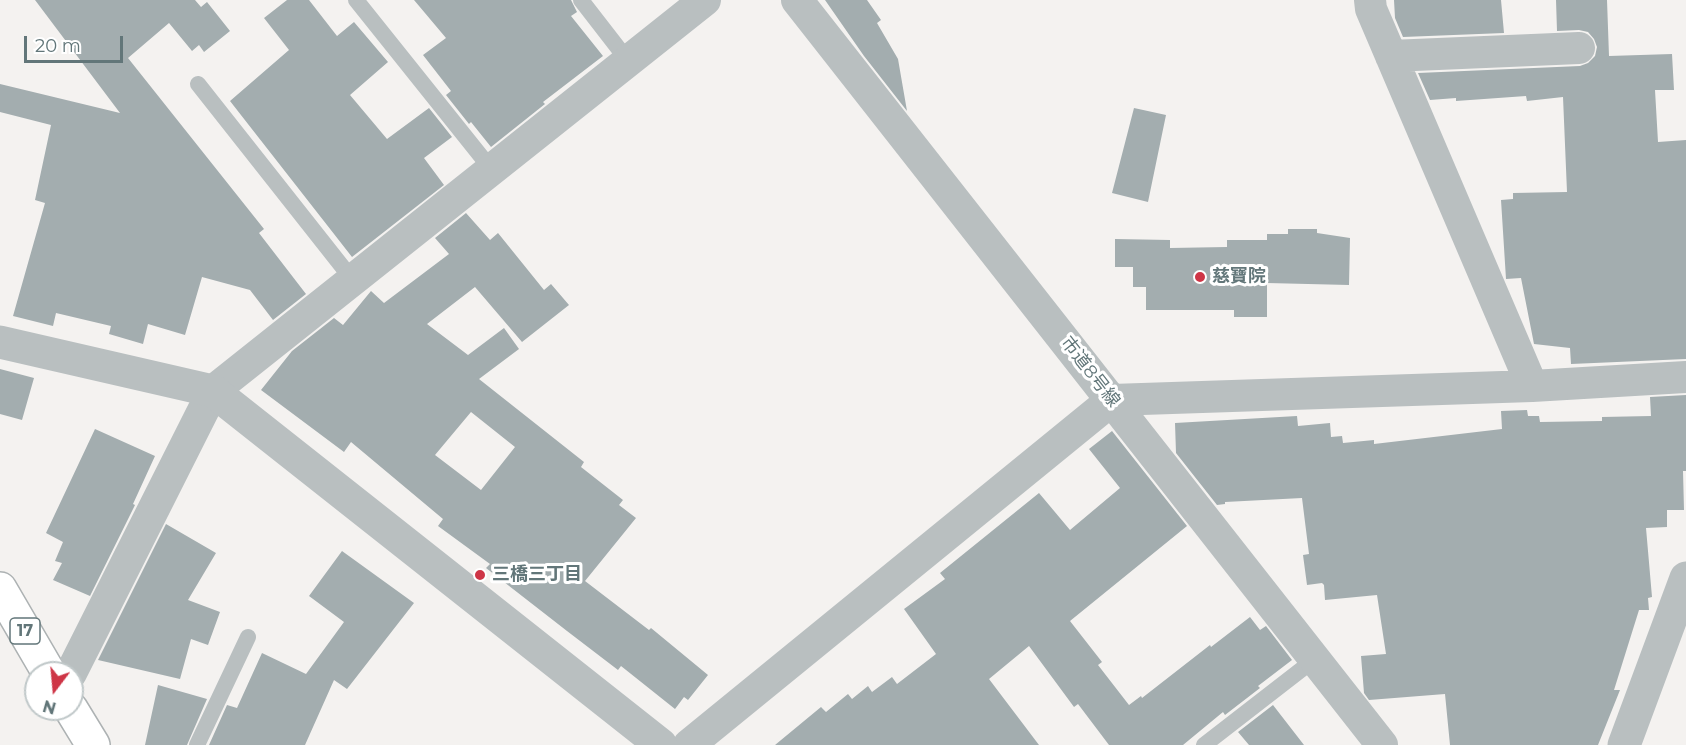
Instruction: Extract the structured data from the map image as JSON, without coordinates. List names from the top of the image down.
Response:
{
  "streets": {
    "highway": ["17"],
    "street": ["市道8号線"]
  },
  "places": ["慈寶院", "三橋三丁目"],
  "scale_bar": "20 m",
  "north": "bottom"
}
